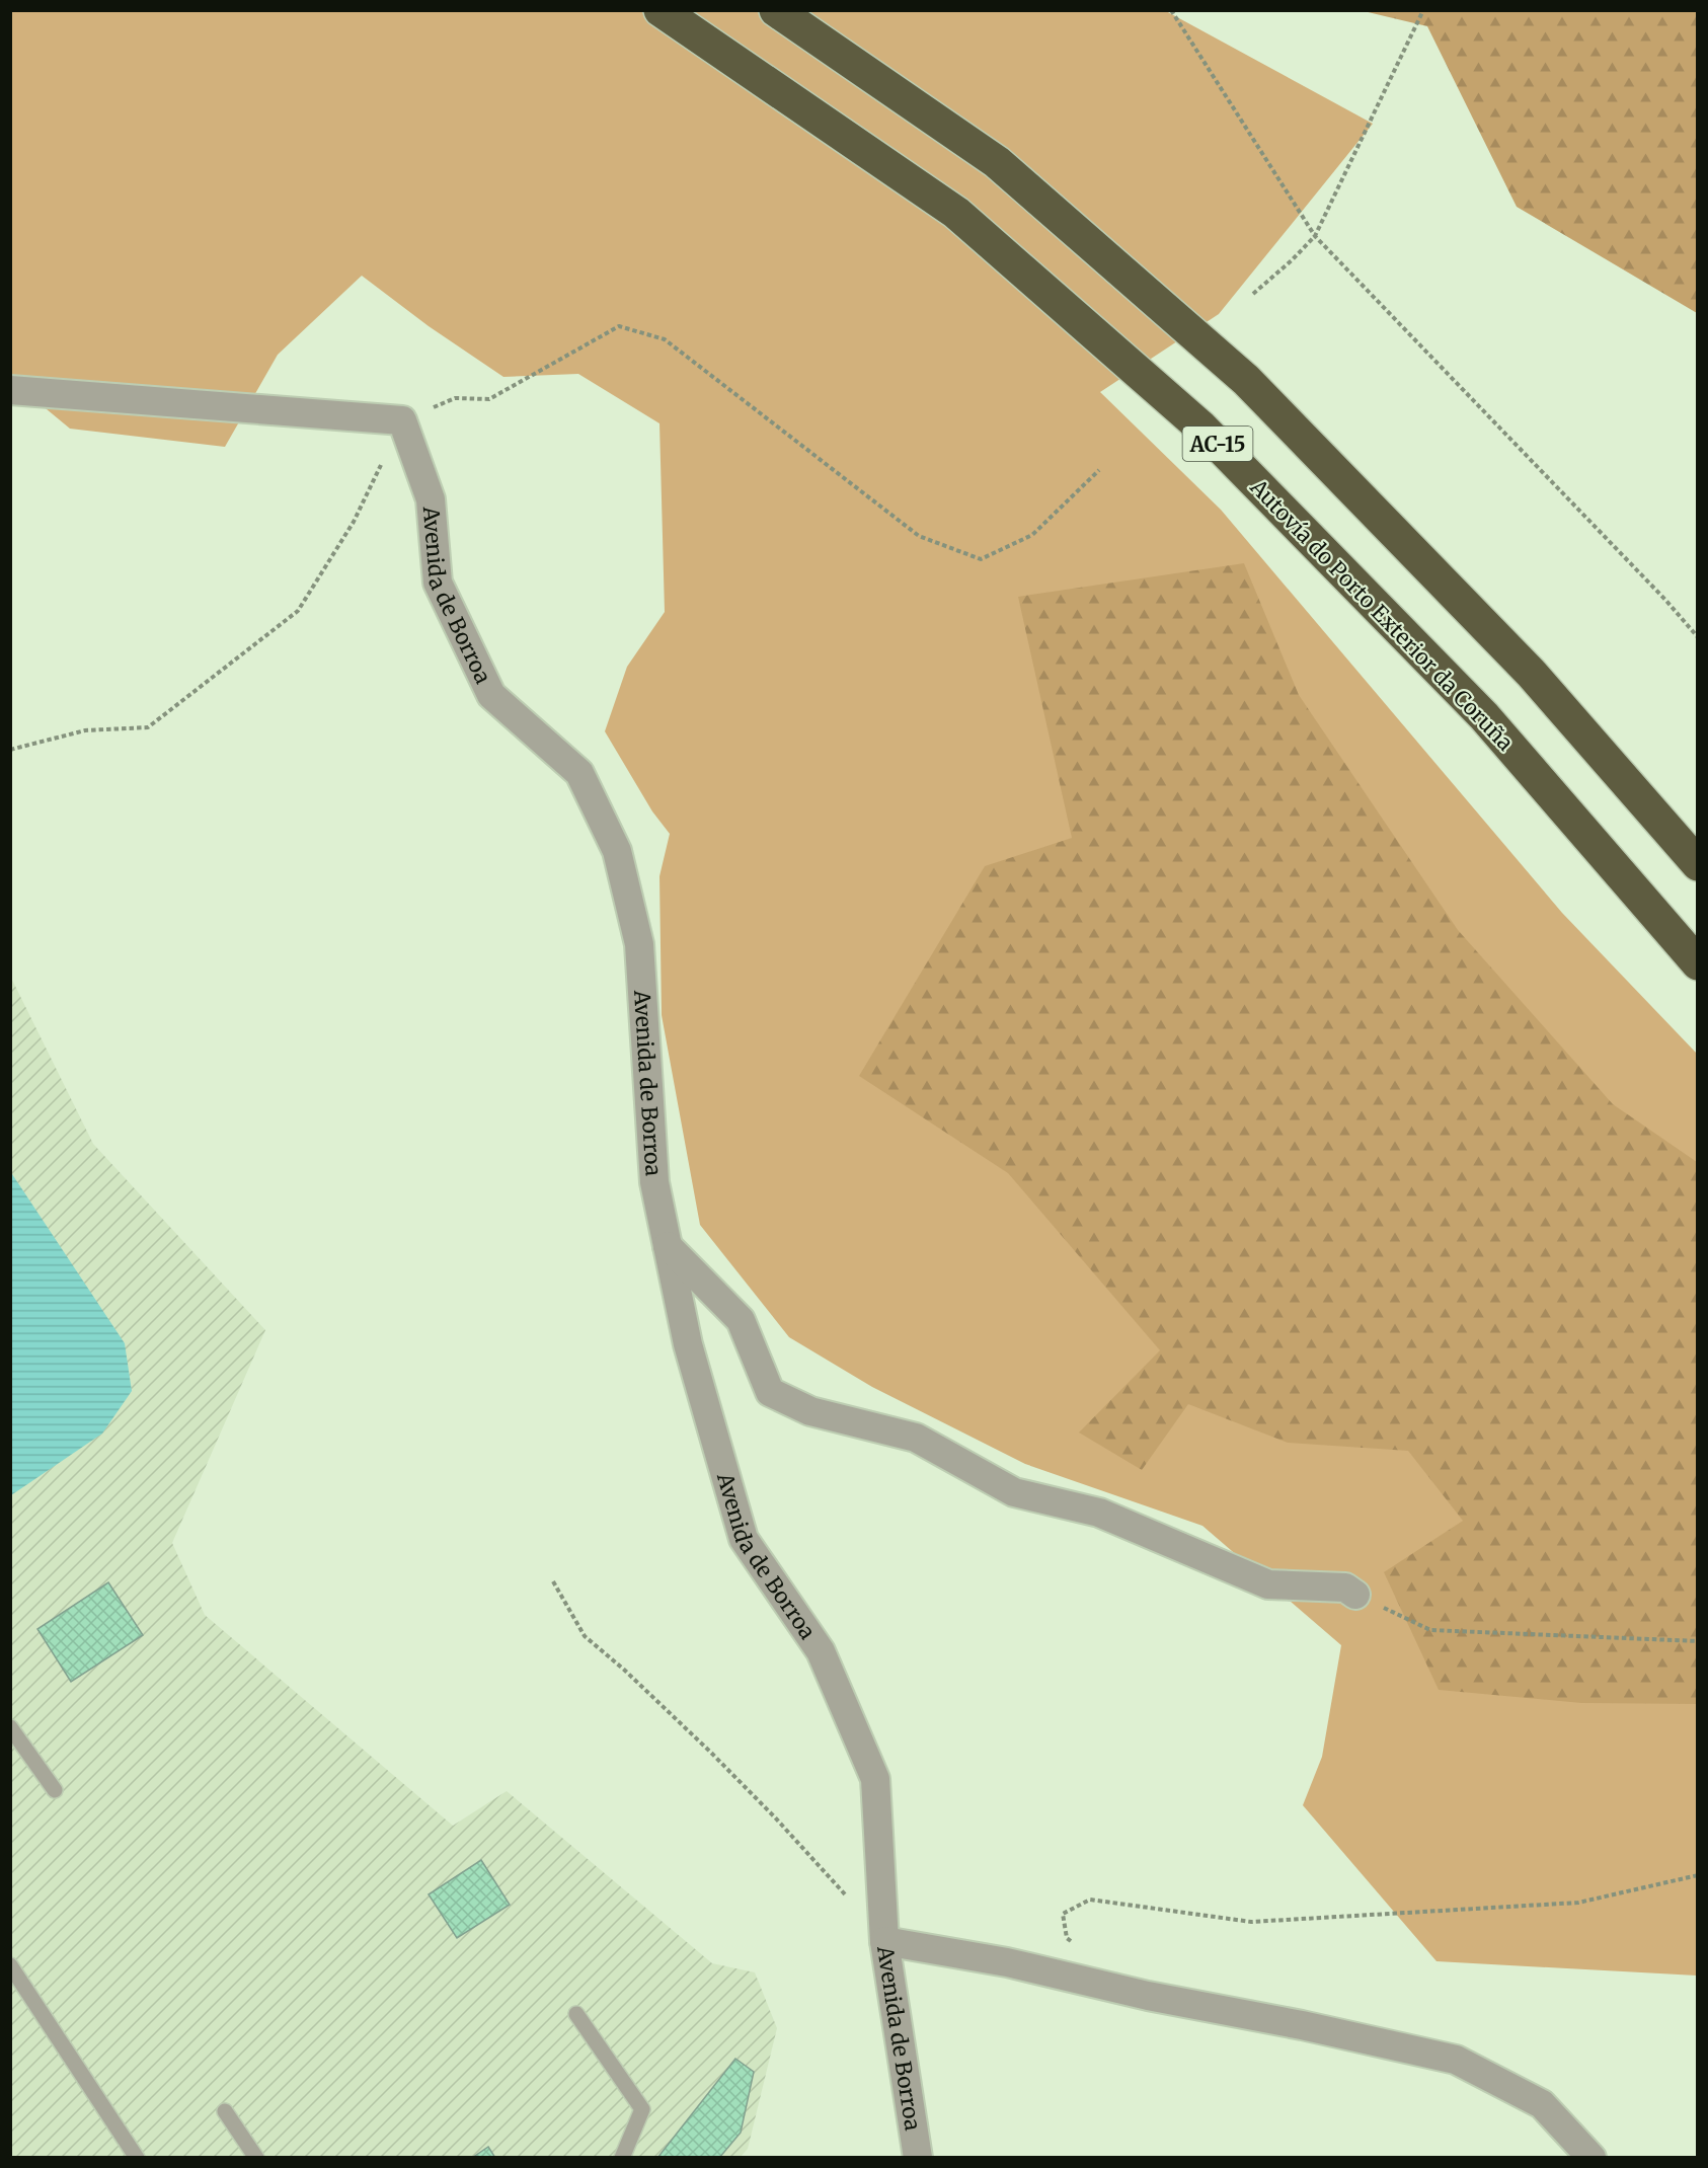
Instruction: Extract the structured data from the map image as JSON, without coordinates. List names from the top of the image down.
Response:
{
  "streets": {
    "highway": ["AC-15", "Autovía do Porto Exterior da Coruña"],
    "street": ["Avenida de Borroa"]
  }
}
